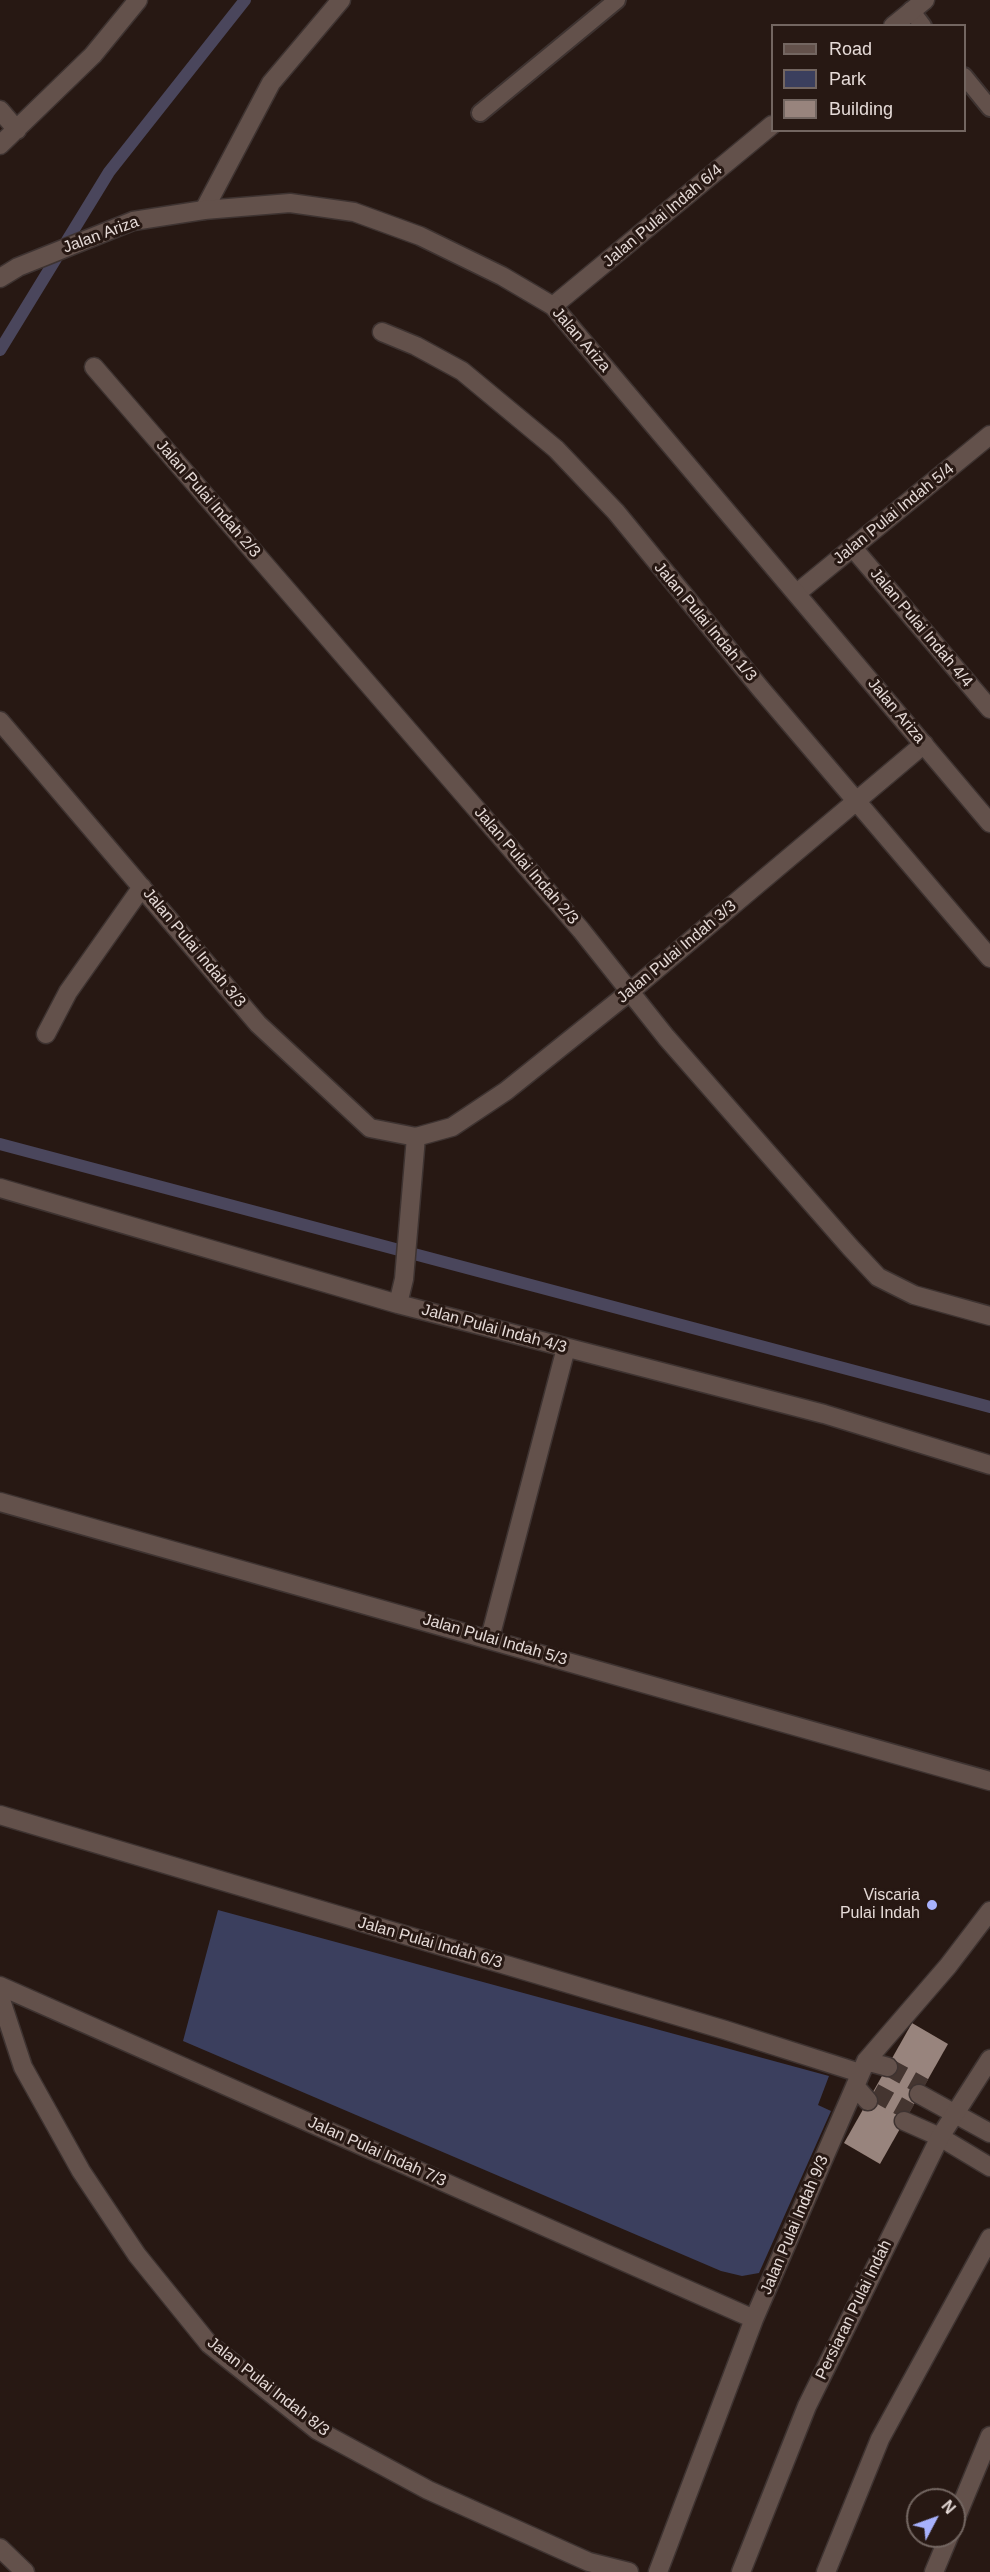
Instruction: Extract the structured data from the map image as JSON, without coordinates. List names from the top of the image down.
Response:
{
  "streets": {
    "street": [
      "Jalan Pulai Indah 6/4",
      "Jalan Ariza",
      "Jalan Pulai Indah 2/3",
      "Jalan Pulai Indah 5/4",
      "Jalan Pulai Indah 1/3",
      "Jalan Pulai Indah 4/4",
      "Jalan Pulai Indah 3/3",
      "Jalan Pulai Indah 4/3",
      "Jalan Pulai Indah 5/3",
      "Jalan Pulai Indah 6/3",
      "Jalan Pulai Indah 7/3",
      "Jalan Pulai Indah 9/3",
      "Persiaran Pulai Indah",
      "Jalan Pulai Indah 8/3"
    ]
  },
  "crossings": [
    ["Jalan Pulai Indah 6/4", "Jalan Ariza"],
    ["Jalan Ariza", "Jalan Pulai Indah 5/4"],
    ["Jalan Ariza", "Jalan Pulai Indah 3/3"],
    ["Jalan Pulai Indah 2/3", "Jalan Pulai Indah 3/3"],
    ["Jalan Pulai Indah 5/4", "Jalan Pulai Indah 4/4"],
    ["Jalan Pulai Indah 1/3", "Jalan Pulai Indah 3/3"],
    ["Jalan Pulai Indah 6/3", "Jalan Pulai Indah 9/3"],
    ["Jalan Pulai Indah 7/3", "Jalan Pulai Indah 9/3"]
  ],
  "places": ["Viscaria Pulai Indah"],
  "legend": ["Road", "Park", "Building"],
  "north": "top right"
}
